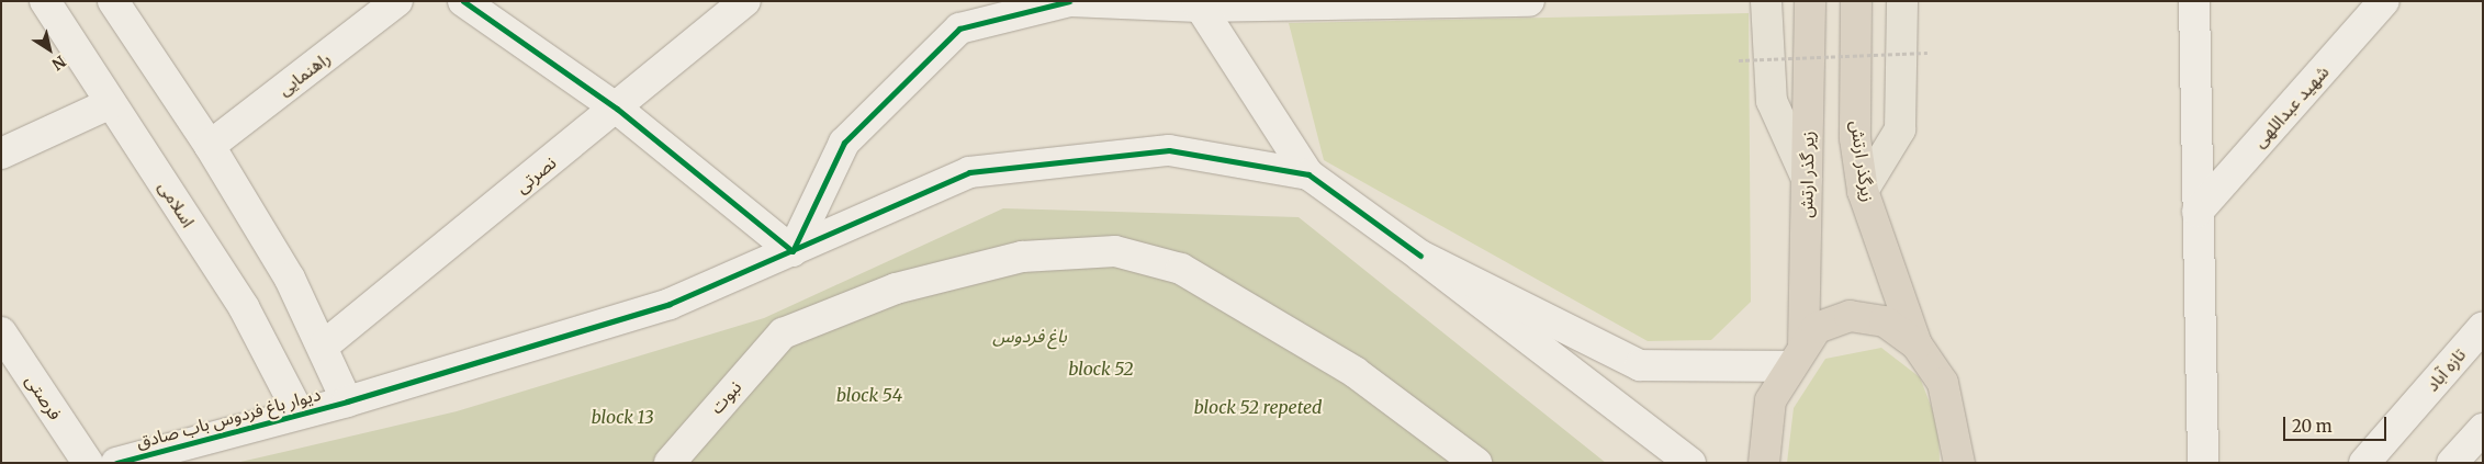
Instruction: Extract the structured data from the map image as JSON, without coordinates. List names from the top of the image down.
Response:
{
  "streets": {
    "highway": ["زیرگذر ارتش", "زیر گذر ارتش"],
    "street": [
      "راهنمایی",
      "شهید عبداللهی",
      "نصرتی",
      "اسلامی",
      "تازه آباد",
      "فرصتی",
      "نبوت",
      "دیوار باغ فردوس باب صادق"
    ]
  },
  "crossings": [
    ["اسلامی", "دیوار باغ فردوس باب صادق"]
  ],
  "parks": [
    "باغ فردوس",
    "block 52",
    "block 54",
    "block 52 repeted",
    "block 13"
  ],
  "scale_bar": "20 m",
  "north": "bottom right"
}
